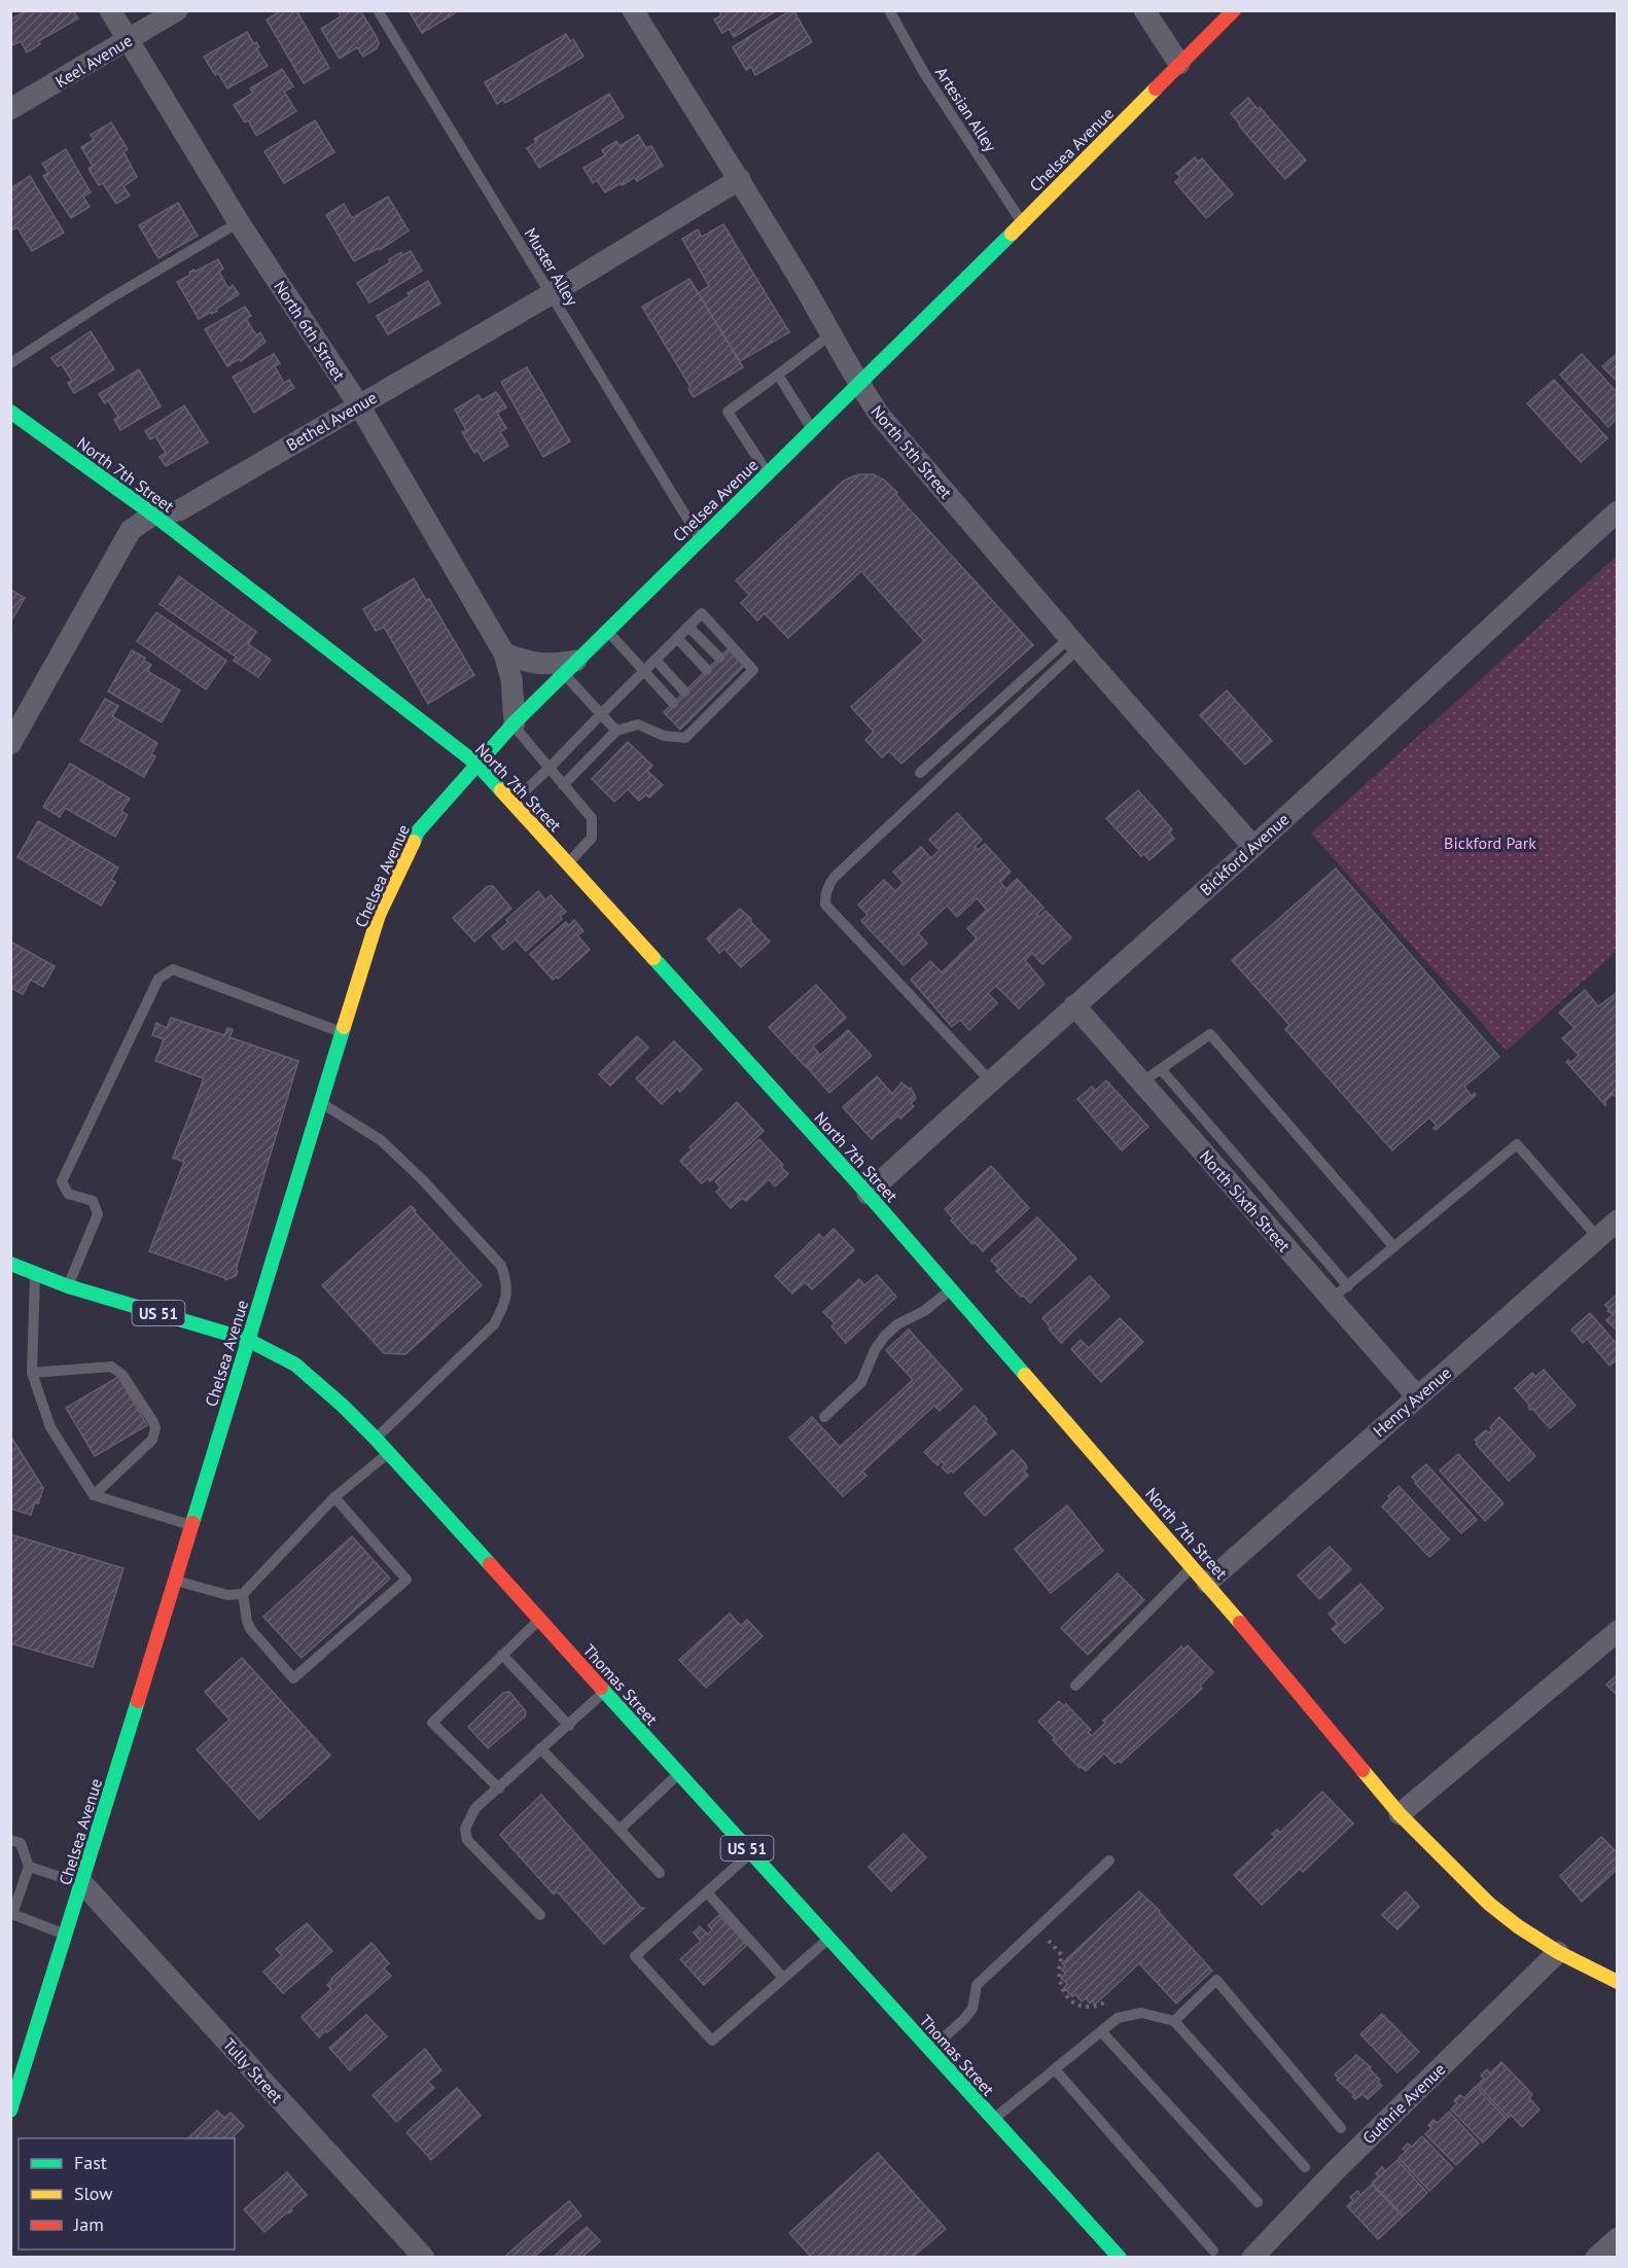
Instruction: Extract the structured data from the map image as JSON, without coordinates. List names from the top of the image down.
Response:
{
  "streets": {
    "main road": [
      "Chelsea Avenue",
      "North 7th Street",
      "US 51",
      "Thomas Street"
    ],
    "street": [
      "Keel Avenue",
      "North 6th Street",
      "Bethel Avenue",
      "North 5th Street",
      "Bickford Avenue",
      "North Sixth Street",
      "Henry Avenue",
      "Tully Street",
      "Guthrie Avenue"
    ],
    "lane": ["Artesian Alley", "Muster Alley"]
  },
  "crossings": [
    ["Keel Avenue", "North 6th Street"],
    ["Artesian Alley", "Chelsea Avenue"],
    ["Chelsea Avenue", "Muster Alley"],
    ["Chelsea Avenue", "North 6th Street"],
    ["Chelsea Avenue", "North 5th Street"],
    ["Chelsea Avenue", "North 7th Street"],
    ["Chelsea Avenue", "Thomas Street"],
    ["Chelsea Avenue", "Tully Street"],
    ["Muster Alley", "Bethel Avenue"],
    ["North 6th Street", "Bethel Avenue"],
    ["Bethel Avenue", "North 5th Street"],
    ["Bethel Avenue", "North 7th Street"],
    ["North 5th Street", "Bickford Avenue"],
    ["North 7th Street", "Bickford Avenue"],
    ["North 7th Street", "Henry Avenue"],
    ["North 7th Street", "Guthrie Avenue"],
    ["Bickford Avenue", "North Sixth Street"],
    ["North Sixth Street", "Henry Avenue"]
  ],
  "parks": ["Bickford Park"],
  "legend": ["Fast", "Slow", "Jam"]
}
